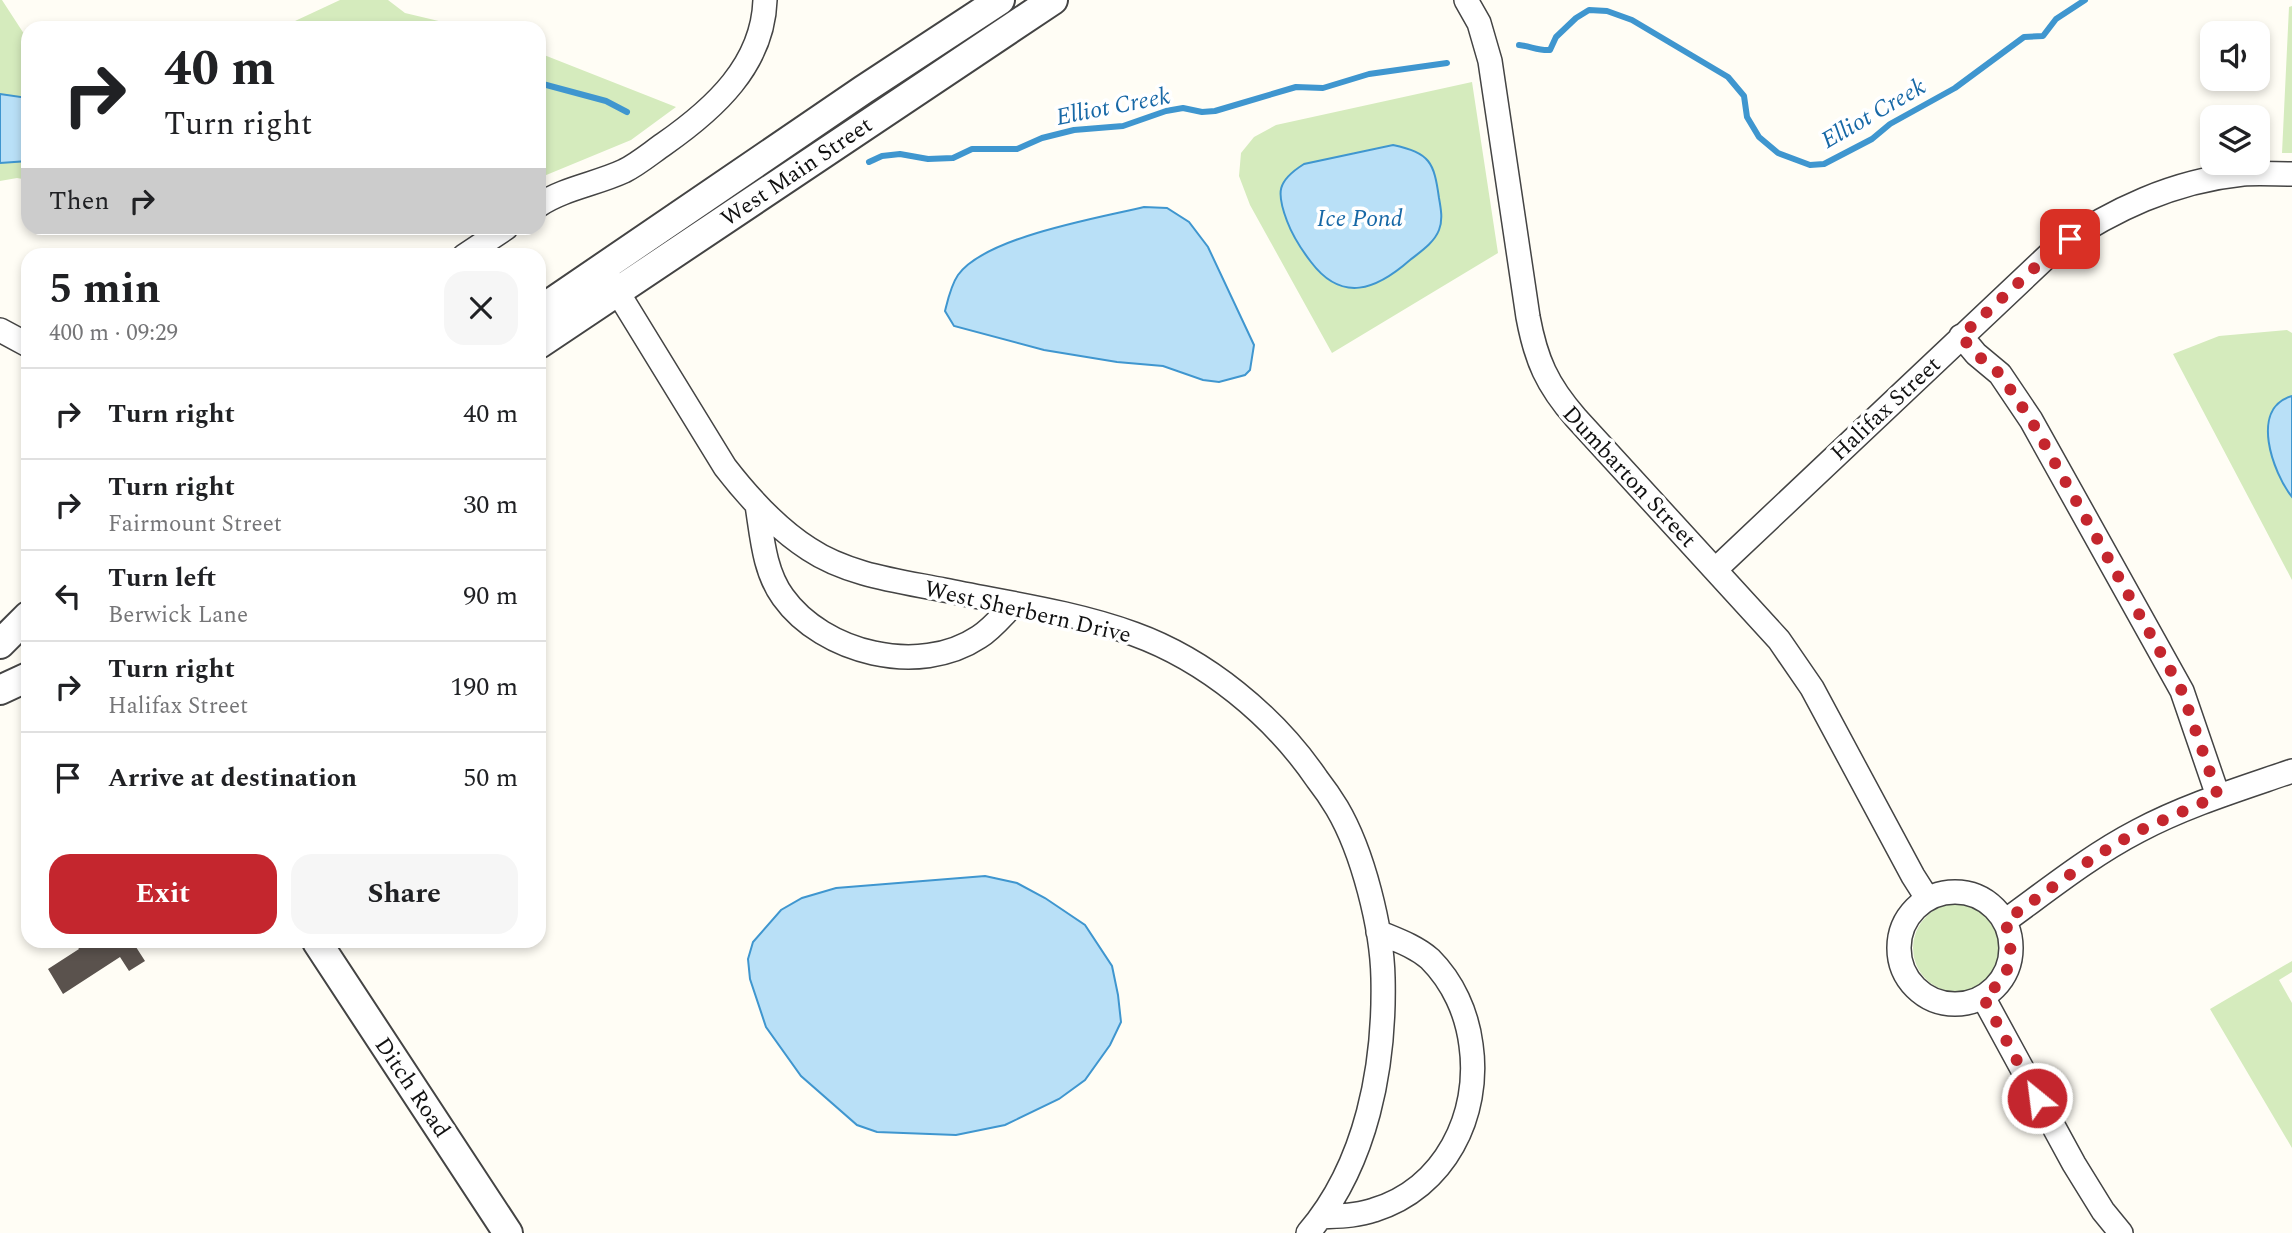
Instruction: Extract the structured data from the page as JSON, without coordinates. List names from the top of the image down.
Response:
{
  "streets": {
    "street": [
      "West Main Street",
      "Halifax Street",
      "Dumbarton Street",
      "West Sherbern Drive",
      "Ditch Road"
    ]
  },
  "crossings": [
    ["West Main Street", "West Sherbern Drive"],
    ["Halifax Street", "Dumbarton Street"]
  ],
  "water": ["Elliot Creek", "Ice Pond"],
  "page": {
    "turn": ["40 m", "Turn right"],
    "then": "Then",
    "heading": ["5 min", "400 m · 09:29"],
    "list": [
      {
        "name": "Turn right",
        "value": "40 m"
      },
      {
        "name": "Turn right",
        "note": "Fairmount Street",
        "value": "30 m"
      },
      {
        "name": "Turn left",
        "note": "Berwick Lane",
        "value": "90 m"
      },
      {
        "name": "Turn right",
        "note": "Halifax Street",
        "value": "190 m"
      },
      {
        "name": "Arrive at destination",
        "value": "50 m"
      }
    ],
    "buttons": ["Exit", "Share"]
  }
}
